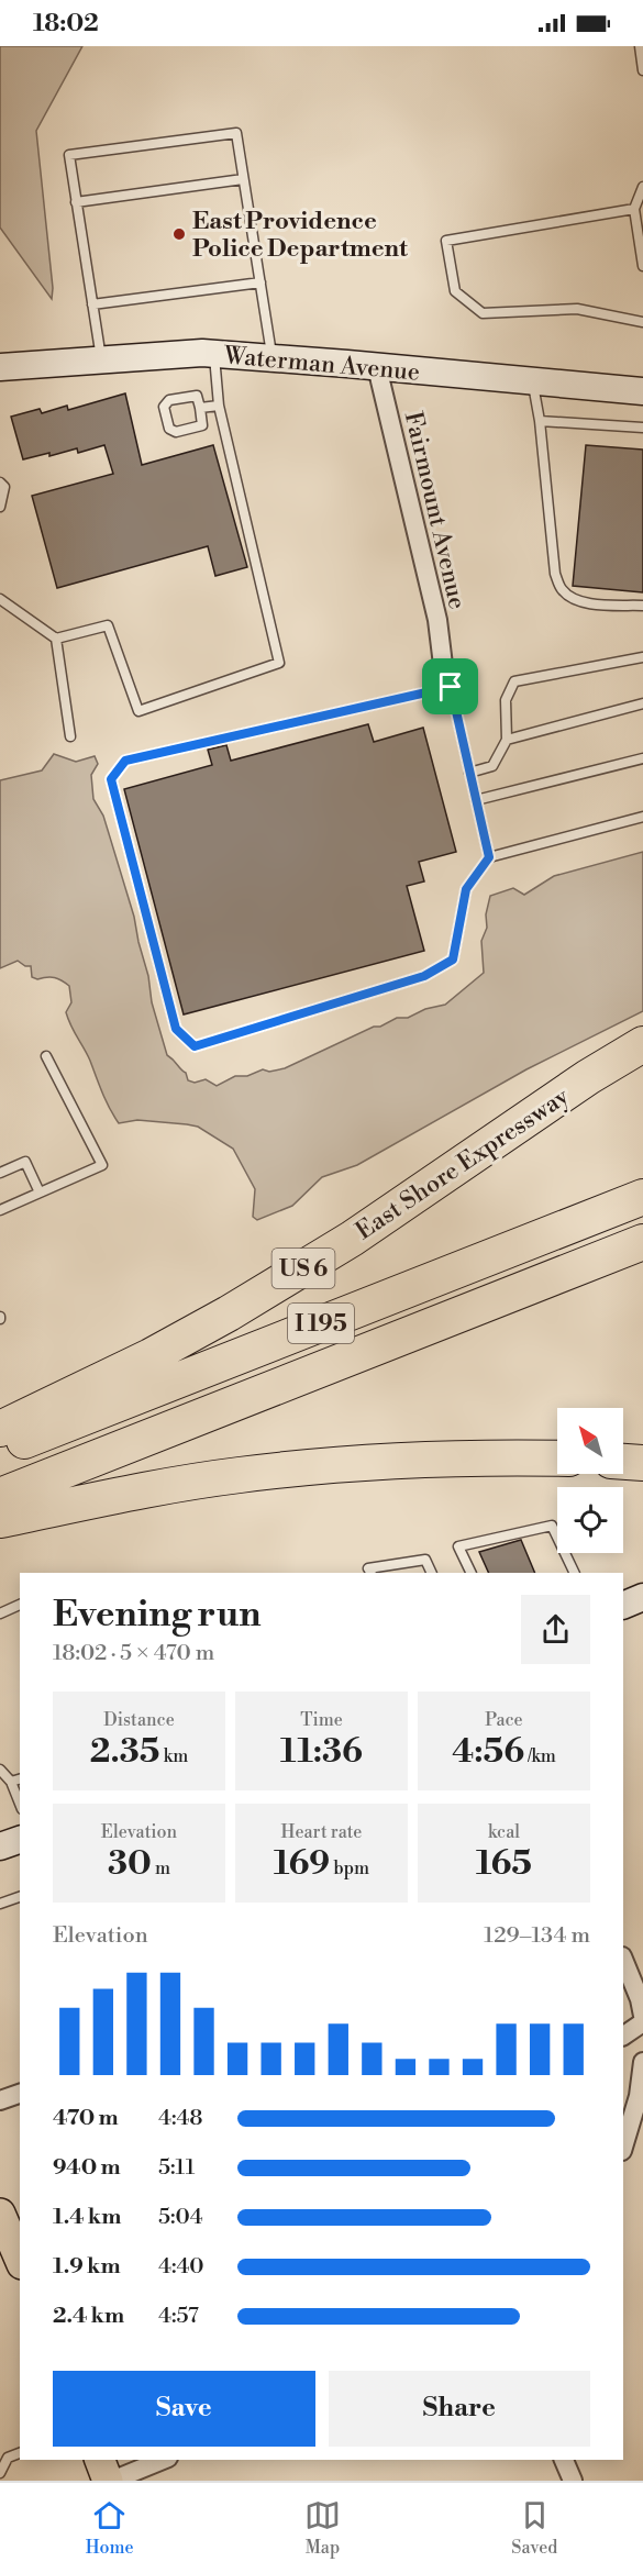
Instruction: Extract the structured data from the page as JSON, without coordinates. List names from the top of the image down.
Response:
{
  "streets": {
    "highway": ["East Shore Expressway", "US 6", "I 195"],
    "main road": ["Waterman Avenue"],
    "street": ["Fairmount Avenue"]
  },
  "crossings": [
    ["Waterman Avenue", "Fairmount Avenue"]
  ],
  "places": ["East Providence Police Department"],
  "north": "top left",
  "page": {
    "status": "18:02",
    "heading": ["Evening run", "18:02 · 5 × 470 m"],
    "stats": [
      ["Distance", "2.35 km"],
      ["Time", "11:36"],
      ["Pace", "4:56 /km"],
      ["Elevation", "30 m"],
      ["Heart rate", "169 bpm"],
      ["kcal", "165"]
    ],
    "chart": ["Elevation", "129–134 m"],
    "list": [
      {
        "name": "470 m",
        "note": "4:48"
      },
      {
        "name": "940 m",
        "note": "5:11"
      },
      {
        "name": "1.4 km",
        "note": "5:04"
      },
      {
        "name": "1.9 km",
        "note": "4:40"
      },
      {
        "name": "2.4 km",
        "note": "4:57"
      }
    ],
    "buttons": ["Save", "Share"],
    "tabs": ["Home", "Map", "Saved"]
  }
}
